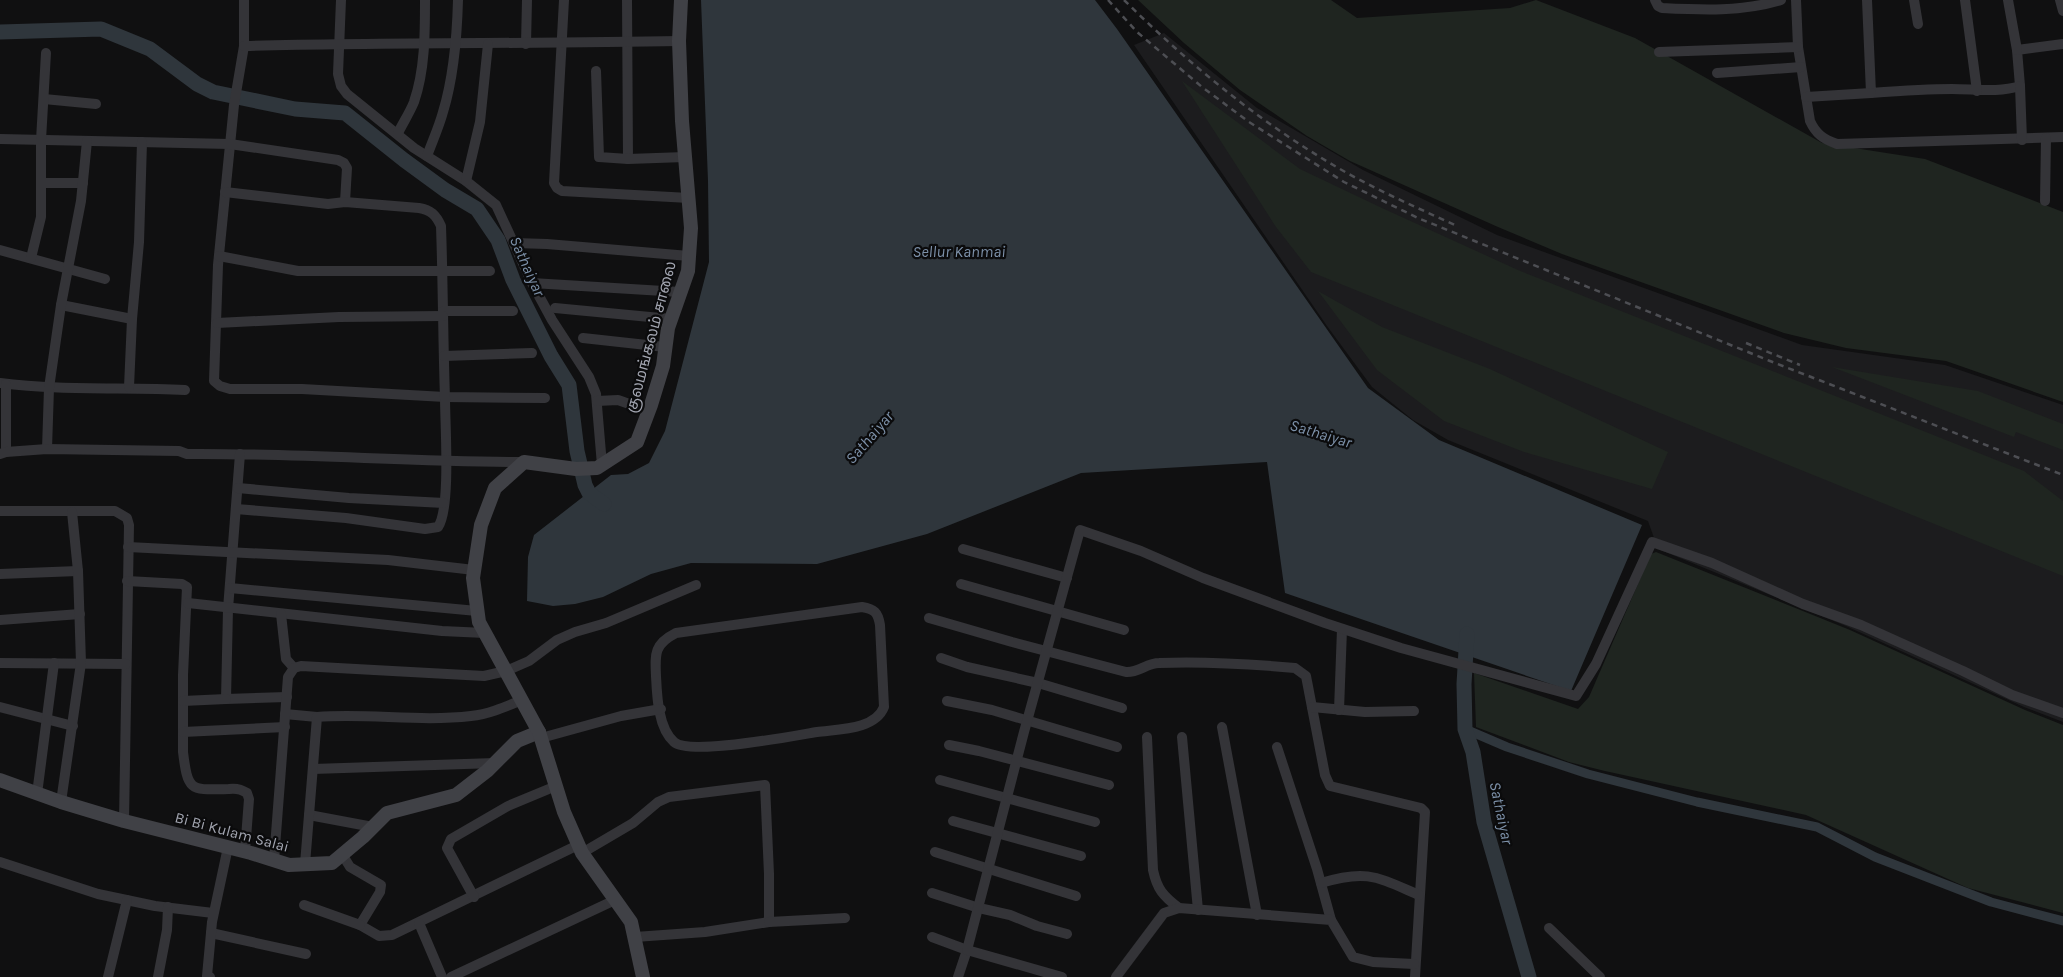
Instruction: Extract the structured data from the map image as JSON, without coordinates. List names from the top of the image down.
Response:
{
  "streets": {
    "main road": ["குலமங்கலம் சாலை", "Bi Bi Kulam Salai"]
  },
  "water": ["Sellur Kanmai", "Sathaiyar"]
}
